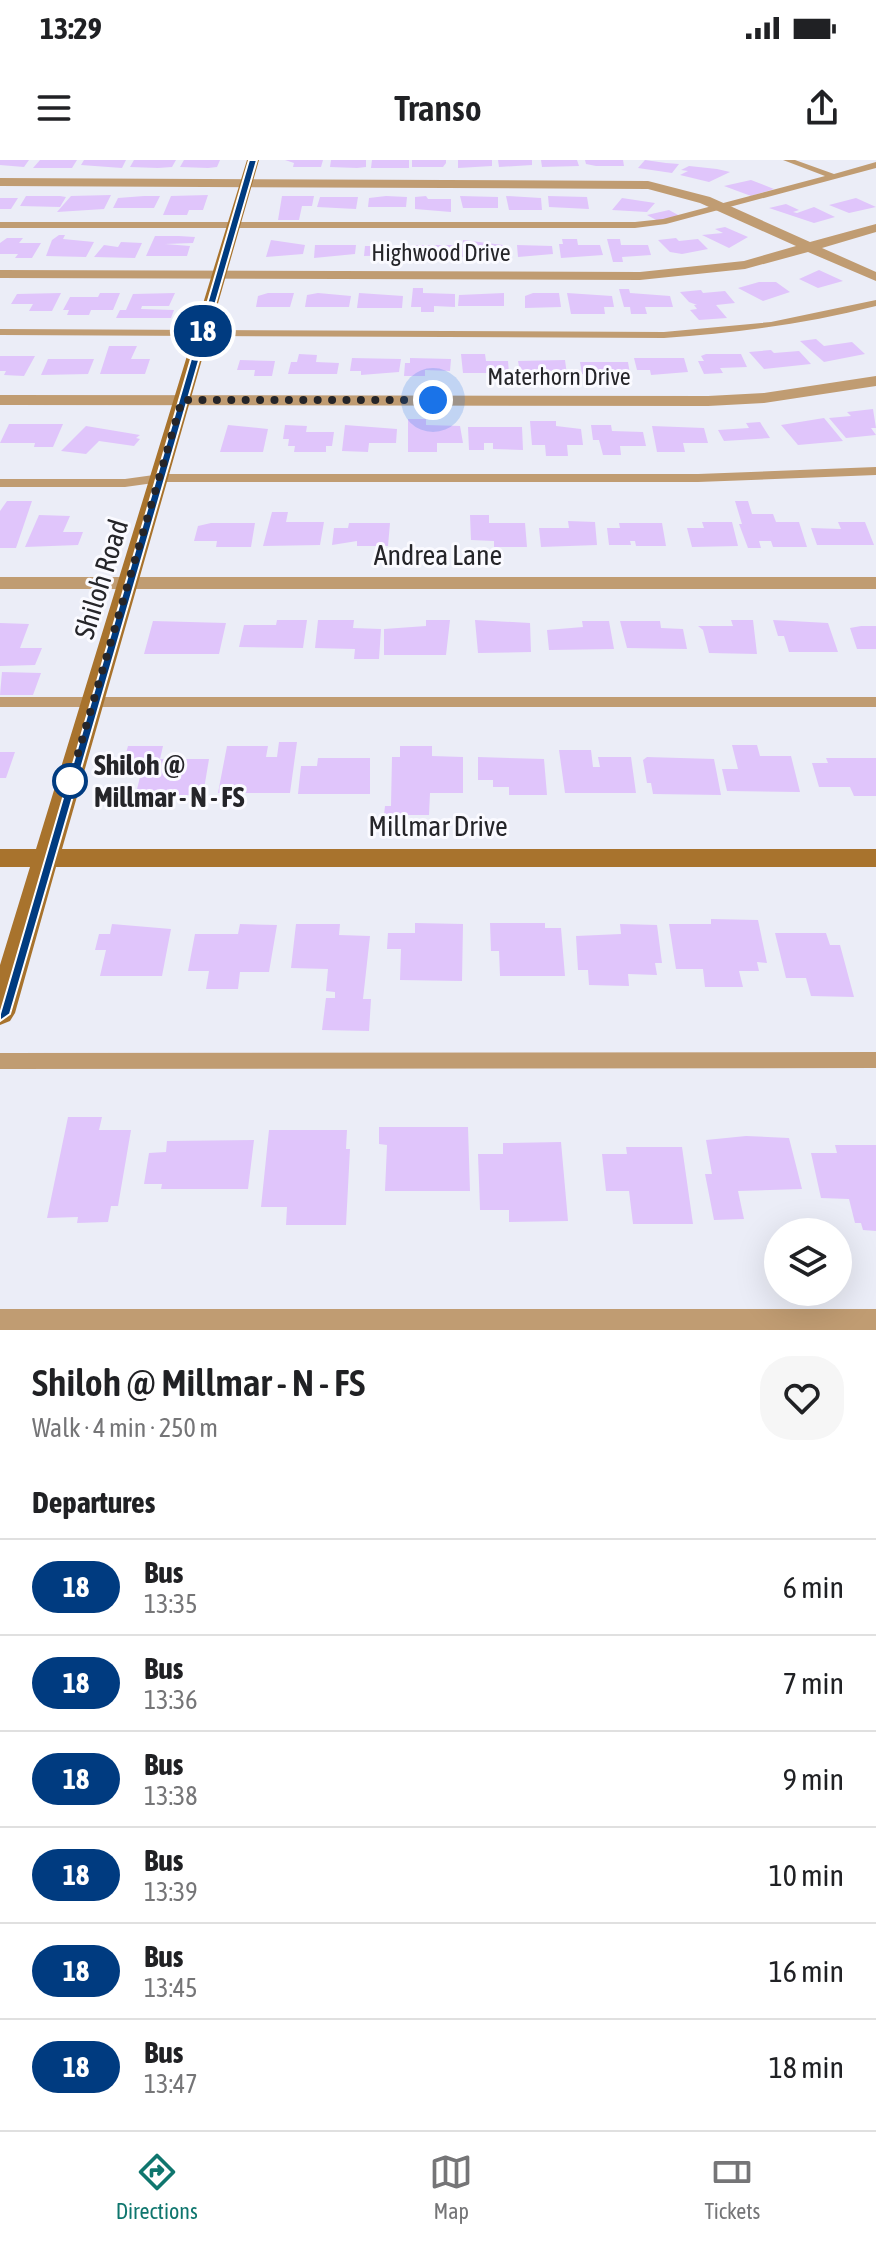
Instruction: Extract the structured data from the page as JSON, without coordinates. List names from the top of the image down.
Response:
{
  "streets": {
    "street": [
      "Highwood Drive",
      "Materhorn Drive",
      "Andrea Lane",
      "Shiloh Road",
      "Millmar Drive"
    ]
  },
  "crossings": [
    ["Highwood Drive", "Shiloh Road"],
    ["Materhorn Drive", "Shiloh Road"],
    ["Andrea Lane", "Shiloh Road"],
    ["Shiloh Road", "Millmar Drive"]
  ],
  "places": ["Shiloh @ Millmar - N - FS"],
  "lines": ["bus line 18"],
  "page": {
    "status": "13:29",
    "header": "Transo",
    "on_map": "18",
    "heading": [
      ["Shiloh @ Millmar - N - FS", "Walk · 4 min · 250 m"],
      "Departures"
    ],
    "list": [
      {
        "mark": "18",
        "name": "Bus",
        "note": "13:35",
        "value": "6 min"
      },
      {
        "mark": "18",
        "name": "Bus",
        "note": "13:36",
        "value": "7 min"
      },
      {
        "mark": "18",
        "name": "Bus",
        "note": "13:38",
        "value": "9 min"
      },
      {
        "mark": "18",
        "name": "Bus",
        "note": "13:39",
        "value": "10 min"
      },
      {
        "mark": "18",
        "name": "Bus",
        "note": "13:45",
        "value": "16 min"
      },
      {
        "mark": "18",
        "name": "Bus",
        "note": "13:47",
        "value": "18 min"
      }
    ],
    "tabs": ["Directions", "Map", "Tickets"]
  }
}
